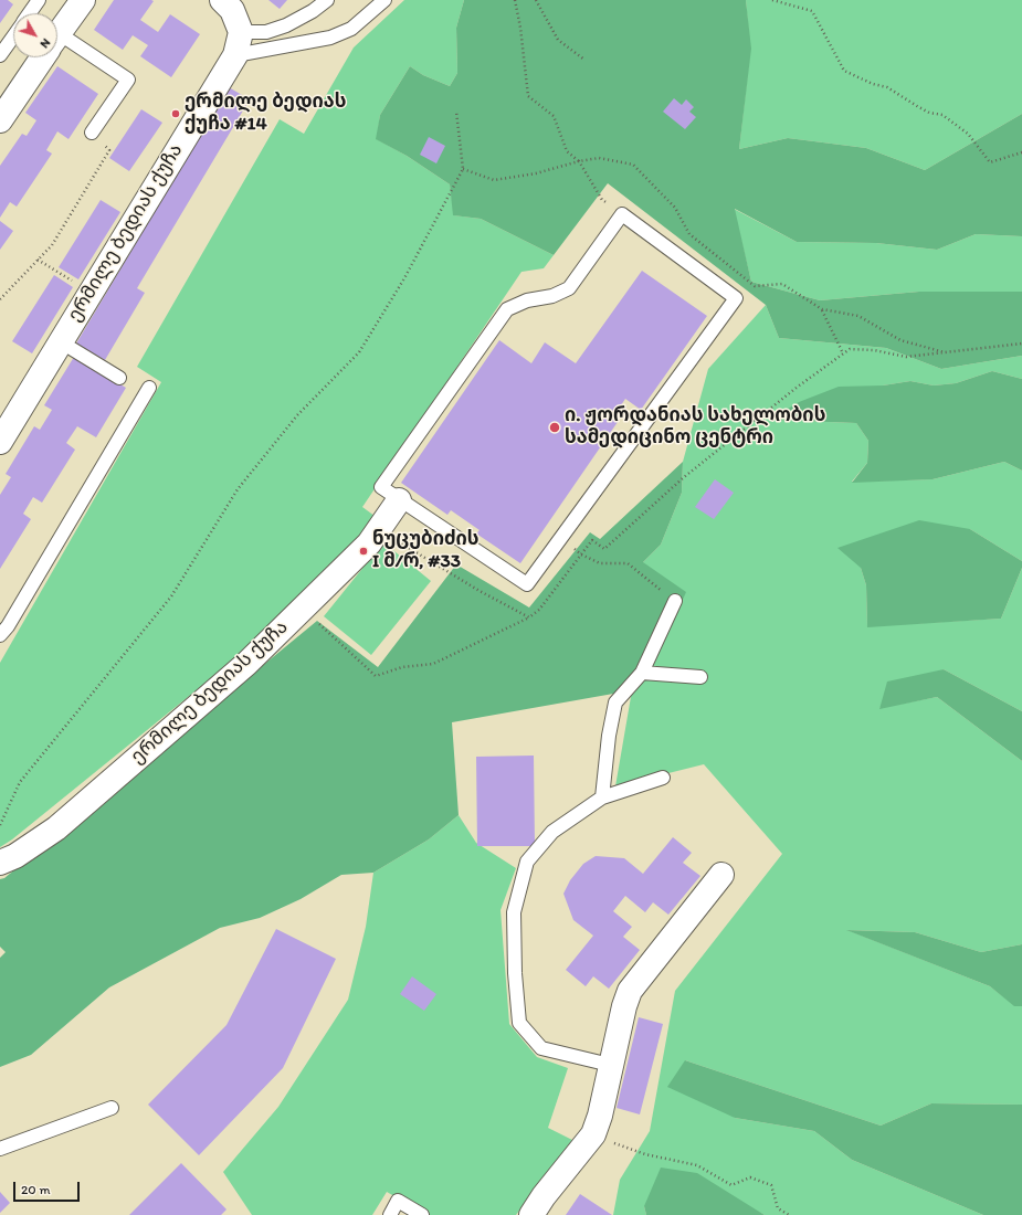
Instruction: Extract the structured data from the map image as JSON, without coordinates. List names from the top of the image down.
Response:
{
  "streets": {
    "street": ["ერმილე ბედიას ქუჩა"]
  },
  "places": ["ერმილე ბედიას ქუჩა #14", "ი. ჟორდანიას სახელობის სამედიცინო ცენტრი", "ნუცუბიძის I მ/რ, #33"],
  "scale_bar": "20 m",
  "north": "bottom right"
}
